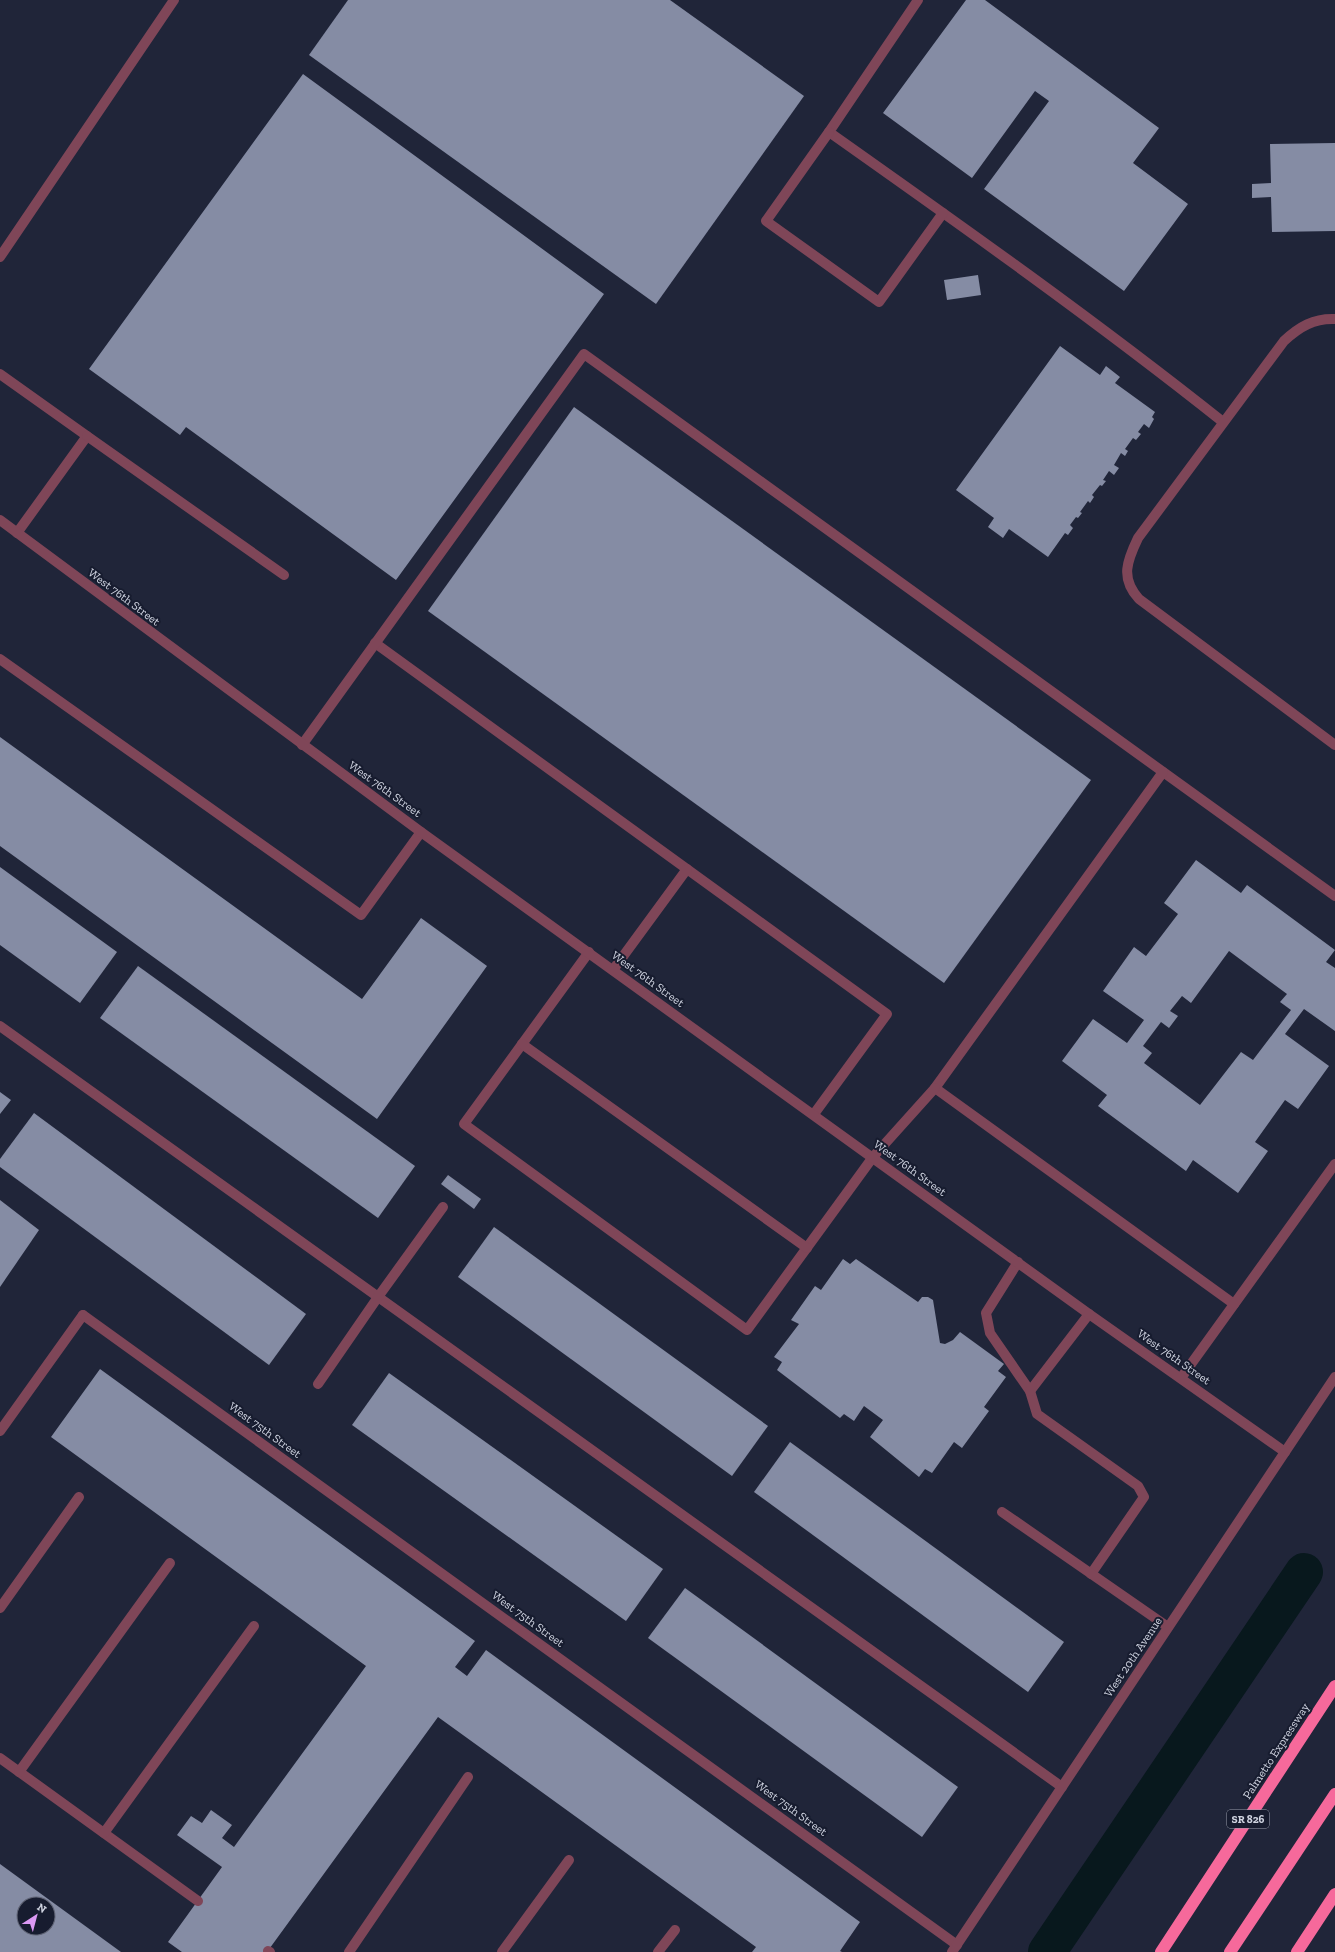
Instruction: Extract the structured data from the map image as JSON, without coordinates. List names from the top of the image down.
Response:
{
  "streets": {
    "highway": ["Palmetto Expressway", "SR 826"],
    "street": ["West 76th Street", "West 75th Street", "West 20th Avenue"]
  },
  "crossings": [
    ["West 76th Street", "West 20th Avenue"],
    ["West 75th Street", "West 20th Avenue"]
  ],
  "north": "top right"
}
